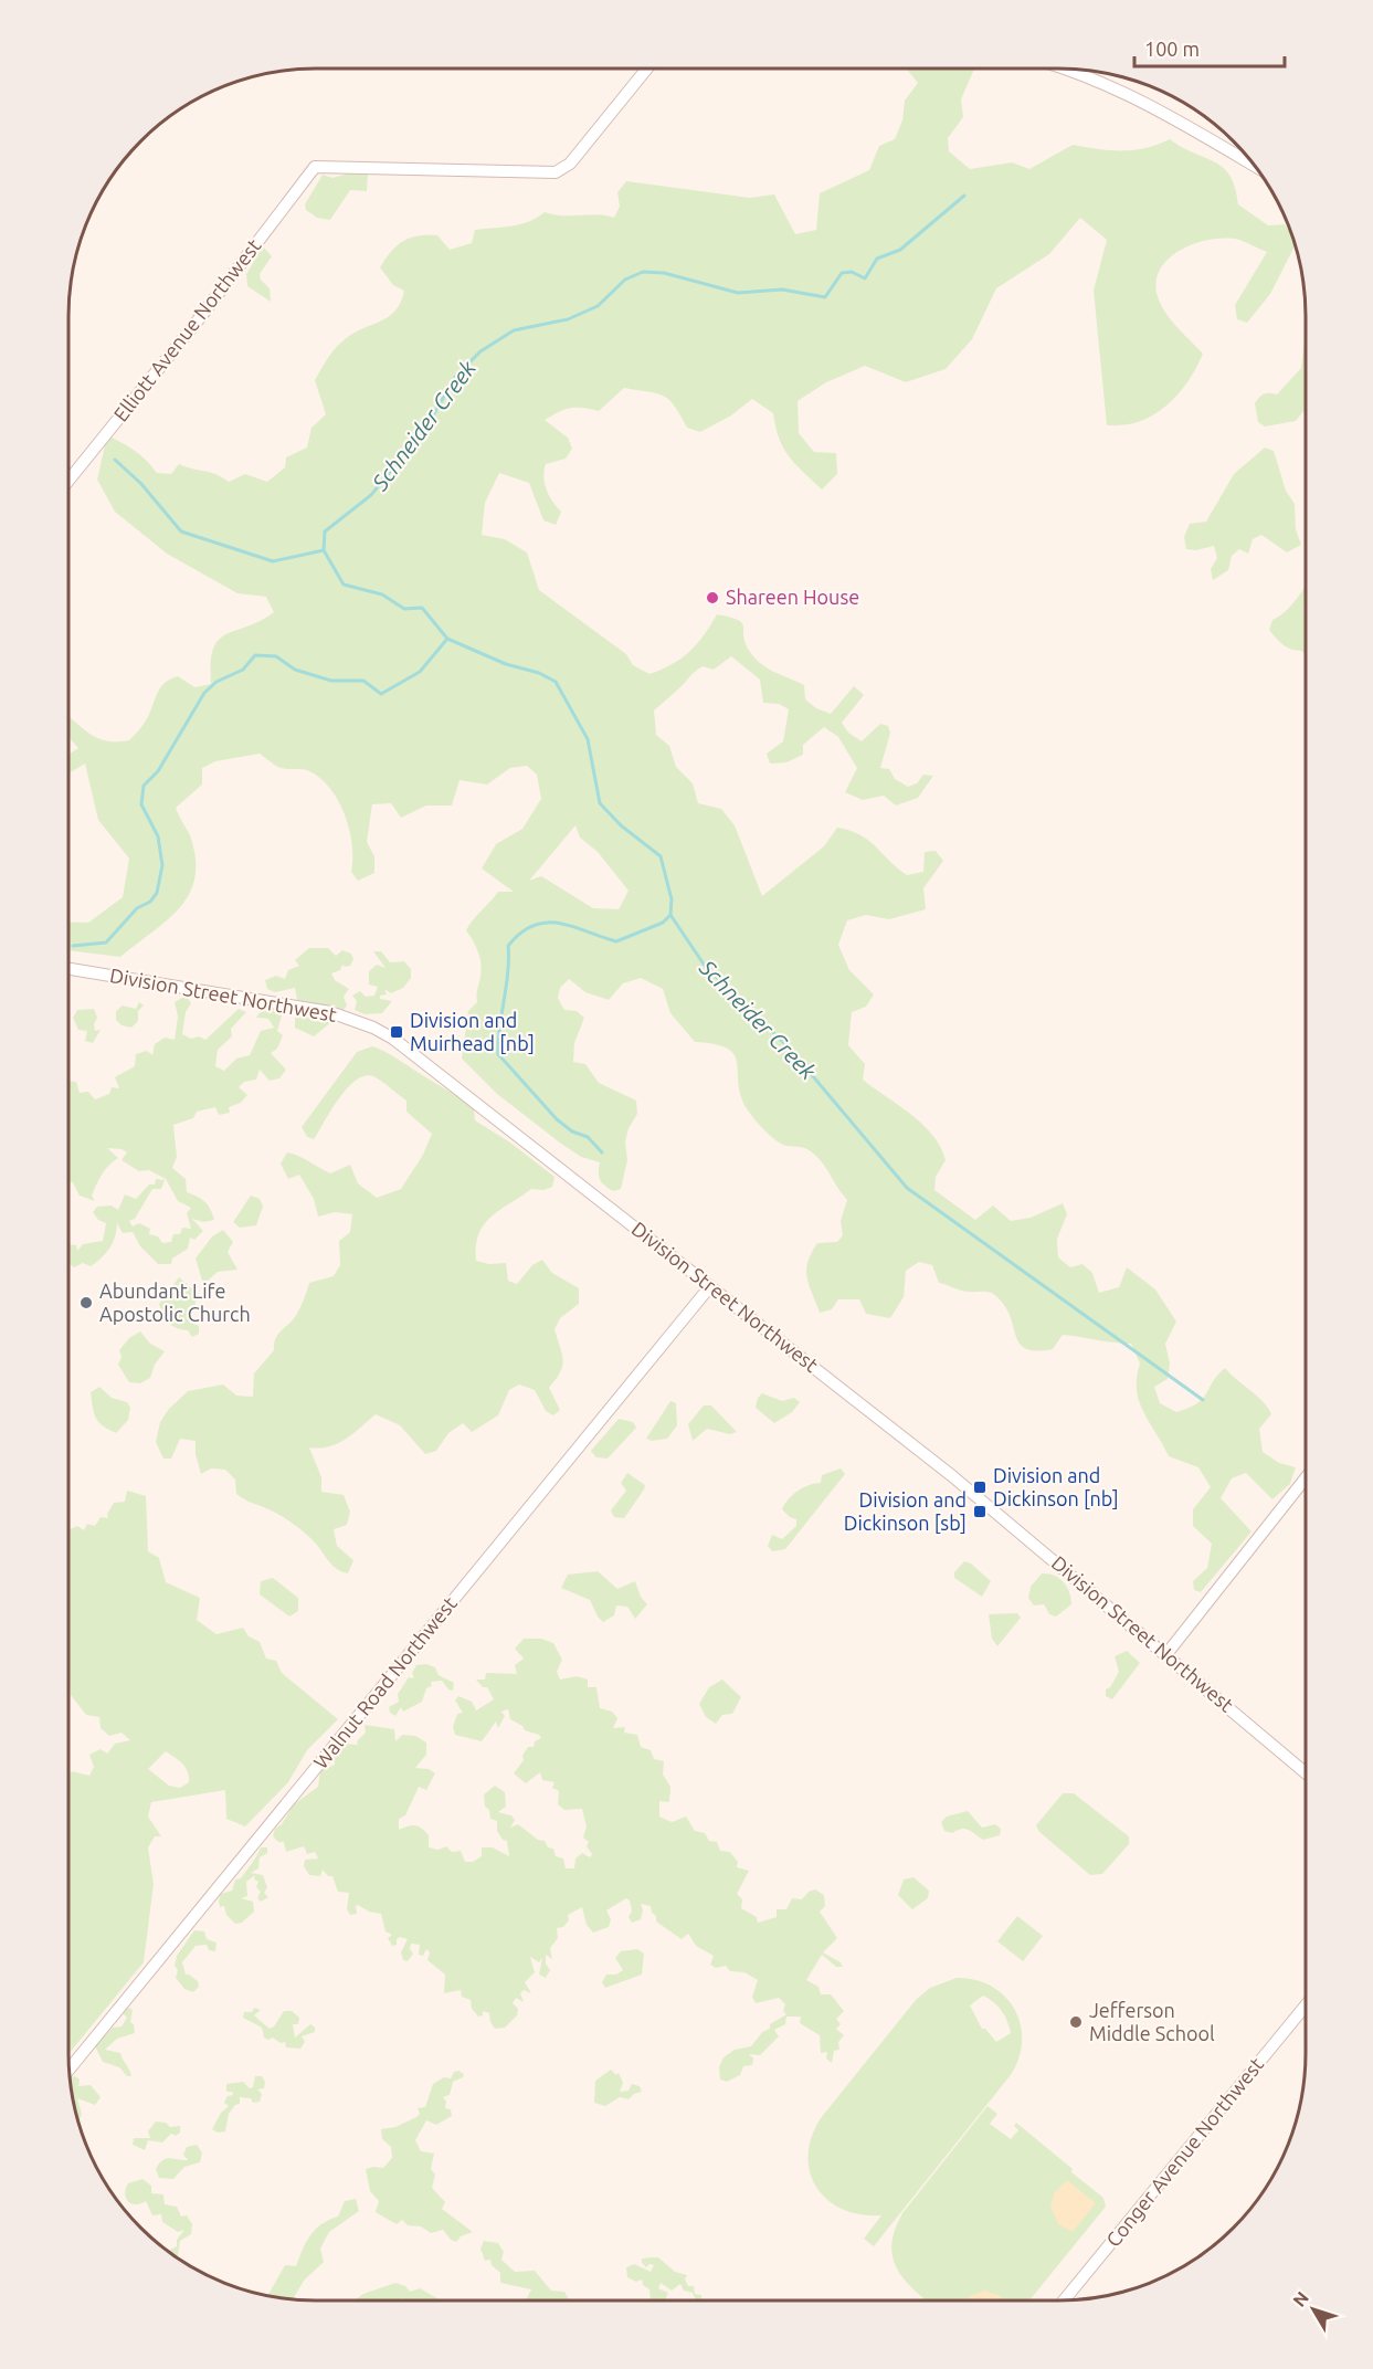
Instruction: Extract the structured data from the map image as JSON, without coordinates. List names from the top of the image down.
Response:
{
  "streets": {
    "street": [
      "Elliott Avenue Northwest",
      "Division Street Northwest",
      "Walnut Road Northwest",
      "Conger Avenue Northwest"
    ]
  },
  "crossings": [
    ["Division Street Northwest", "Walnut Road Northwest"]
  ],
  "water": ["Schneider Creek"],
  "places": {
    "other": ["Shareen House", "Abundant Life Apostolic Church", "Jefferson Middle School"],
    "transit": ["Division and Muirhead [nb]", "Division and Dickinson [nb]", "Division and Dickinson [sb]"]
  },
  "scale_bar": "100 m",
  "north": "top left"
}
